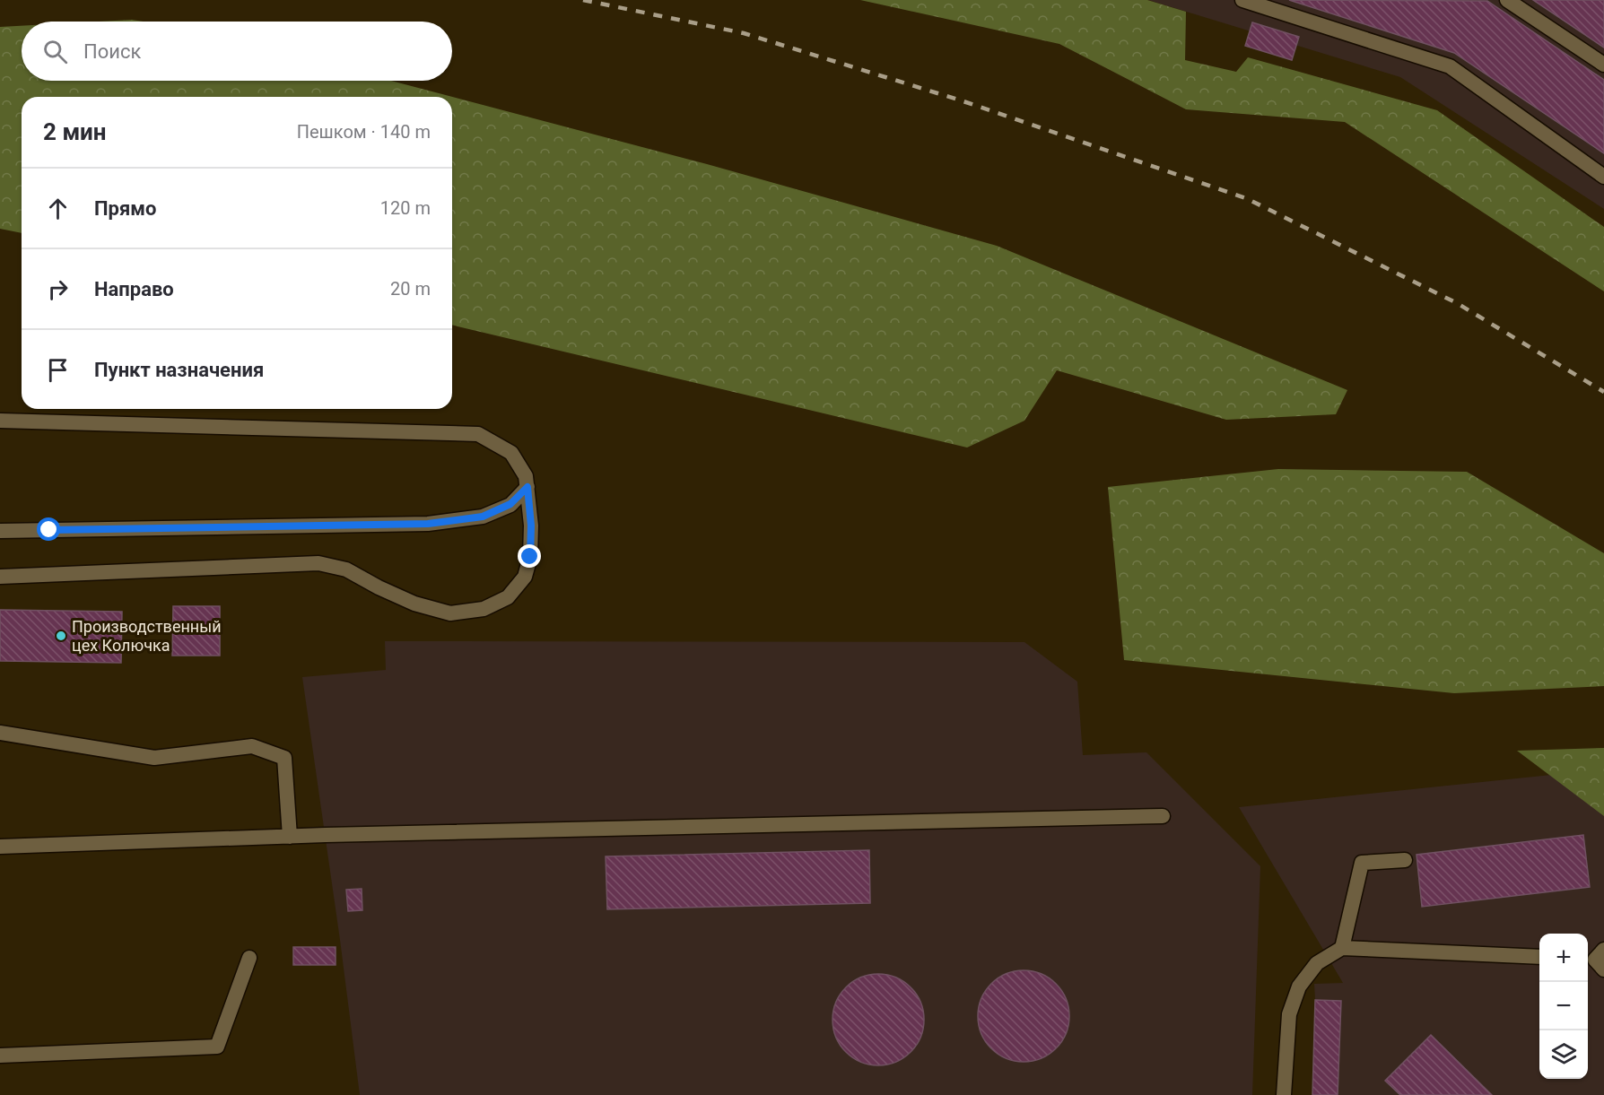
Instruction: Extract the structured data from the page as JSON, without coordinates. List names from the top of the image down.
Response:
{
  "places": ["Производственный цех Колючка"],
  "page": {
    "search": "Поиск",
    "heading": ["2 мин", "Пешком · 140 m"],
    "list": [
      ["Прямо", "120 m"],
      ["Направо", "20 m"],
      "Пункт назначения"
    ],
    "map_buttons": ["+", "−"]
  }
}
